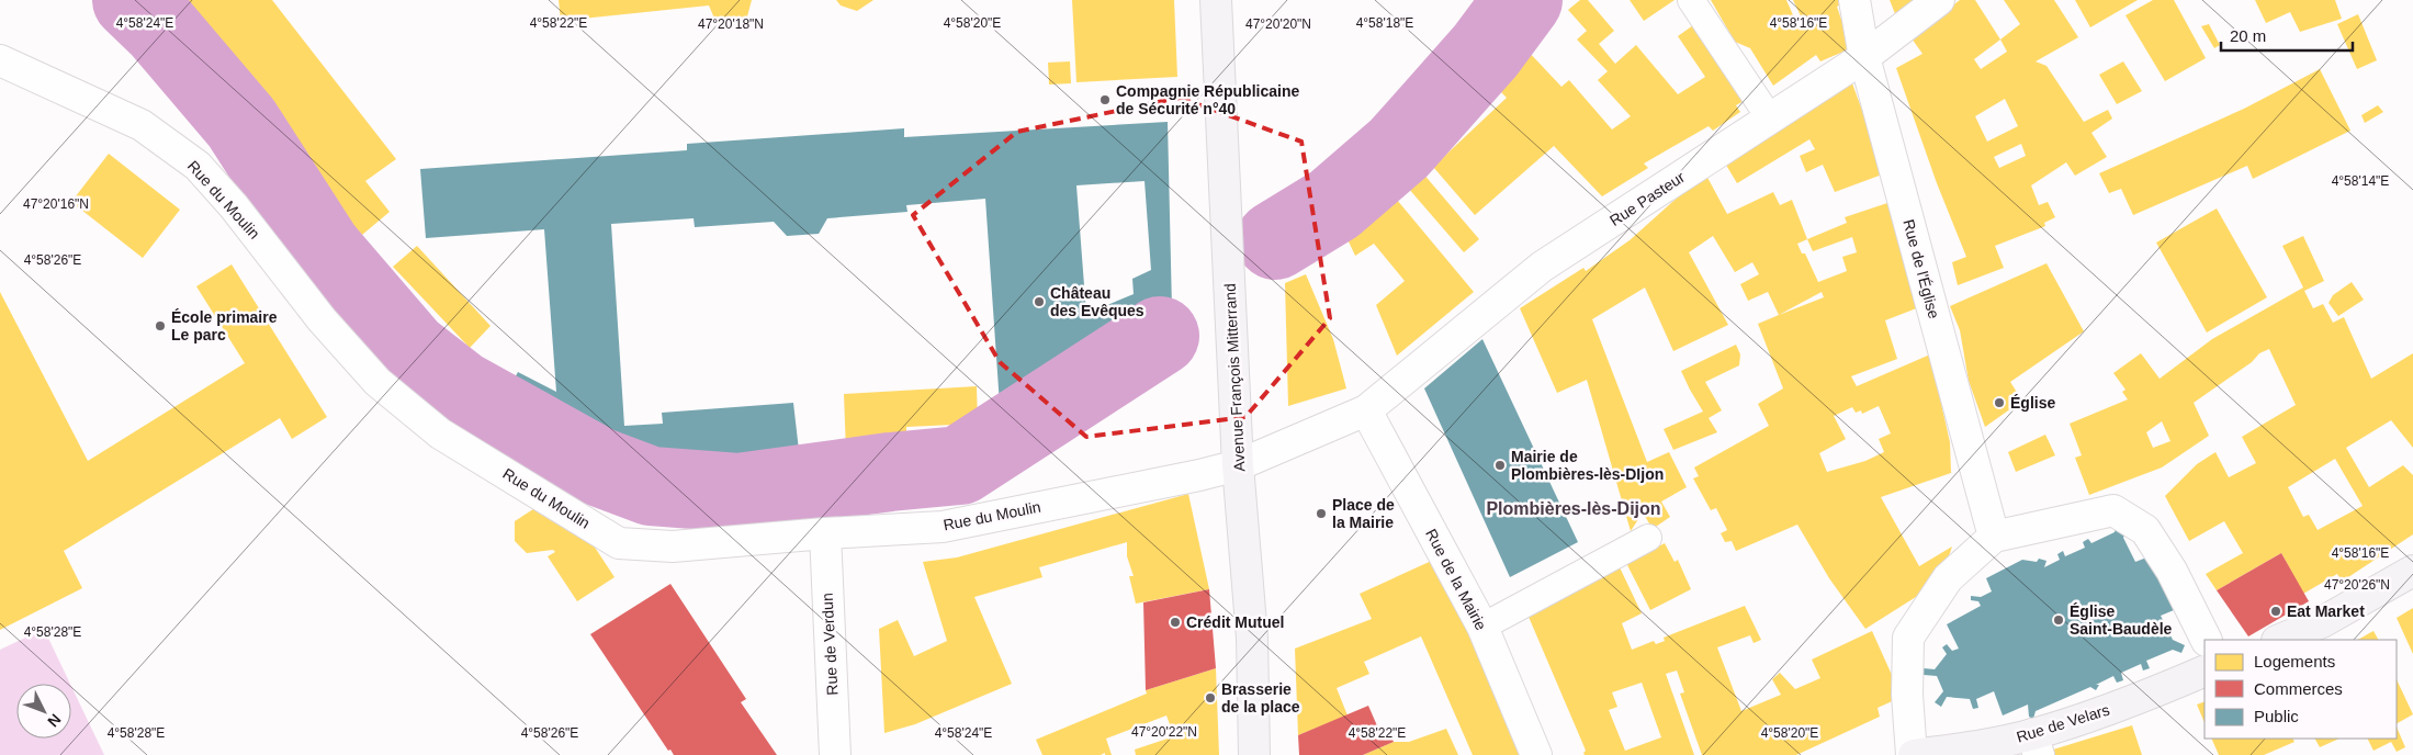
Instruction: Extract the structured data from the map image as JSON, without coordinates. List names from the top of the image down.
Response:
{
  "streets": {
    "main road": ["Avenue François Mitterrand", "Rue de Velars"],
    "street": [
      "Rue Pasteur",
      "Rue du Moulin",
      "Rue de l'Église",
      "Rue de la Mairie",
      "Rue de Verdun"
    ]
  },
  "crossings": [
    ["Rue Pasteur", "Rue de l'Église"],
    ["Rue Pasteur", "Rue de la Mairie"],
    ["Rue du Moulin", "Avenue François Mitterrand"],
    ["Rue du Moulin", "Rue de Verdun"]
  ],
  "districts": ["Plombières-lès-Dijon"],
  "places": [
    "Compagnie Républicaine de Sécurité n°40",
    "Château des Evêques",
    "École primaire Le parc",
    "Église",
    "Mairie de Plombières-lès-DIjon",
    "Place de la Mairie",
    "Eat Market",
    "Église Saint-Baudèle",
    "Crédit Mutuel",
    "Brasserie de la place"
  ],
  "legend": ["Logements", "Commerces", "Public"],
  "scale_bar": "20 m",
  "north": "bottom right",
  "coordinates": [
    "4°58'24\"E",
    "4°58'20\"E",
    "4°58'18\"E",
    "4°58'16\"E",
    "4°58'22\"E",
    "47°20'18\"N",
    "47°20'20\"N",
    "4°58'14\"E",
    "47°20'16\"N",
    "4°58'26\"E",
    "47°20'26\"N",
    "4°58'28\"E",
    "47°20'22\"N"
  ]
}
